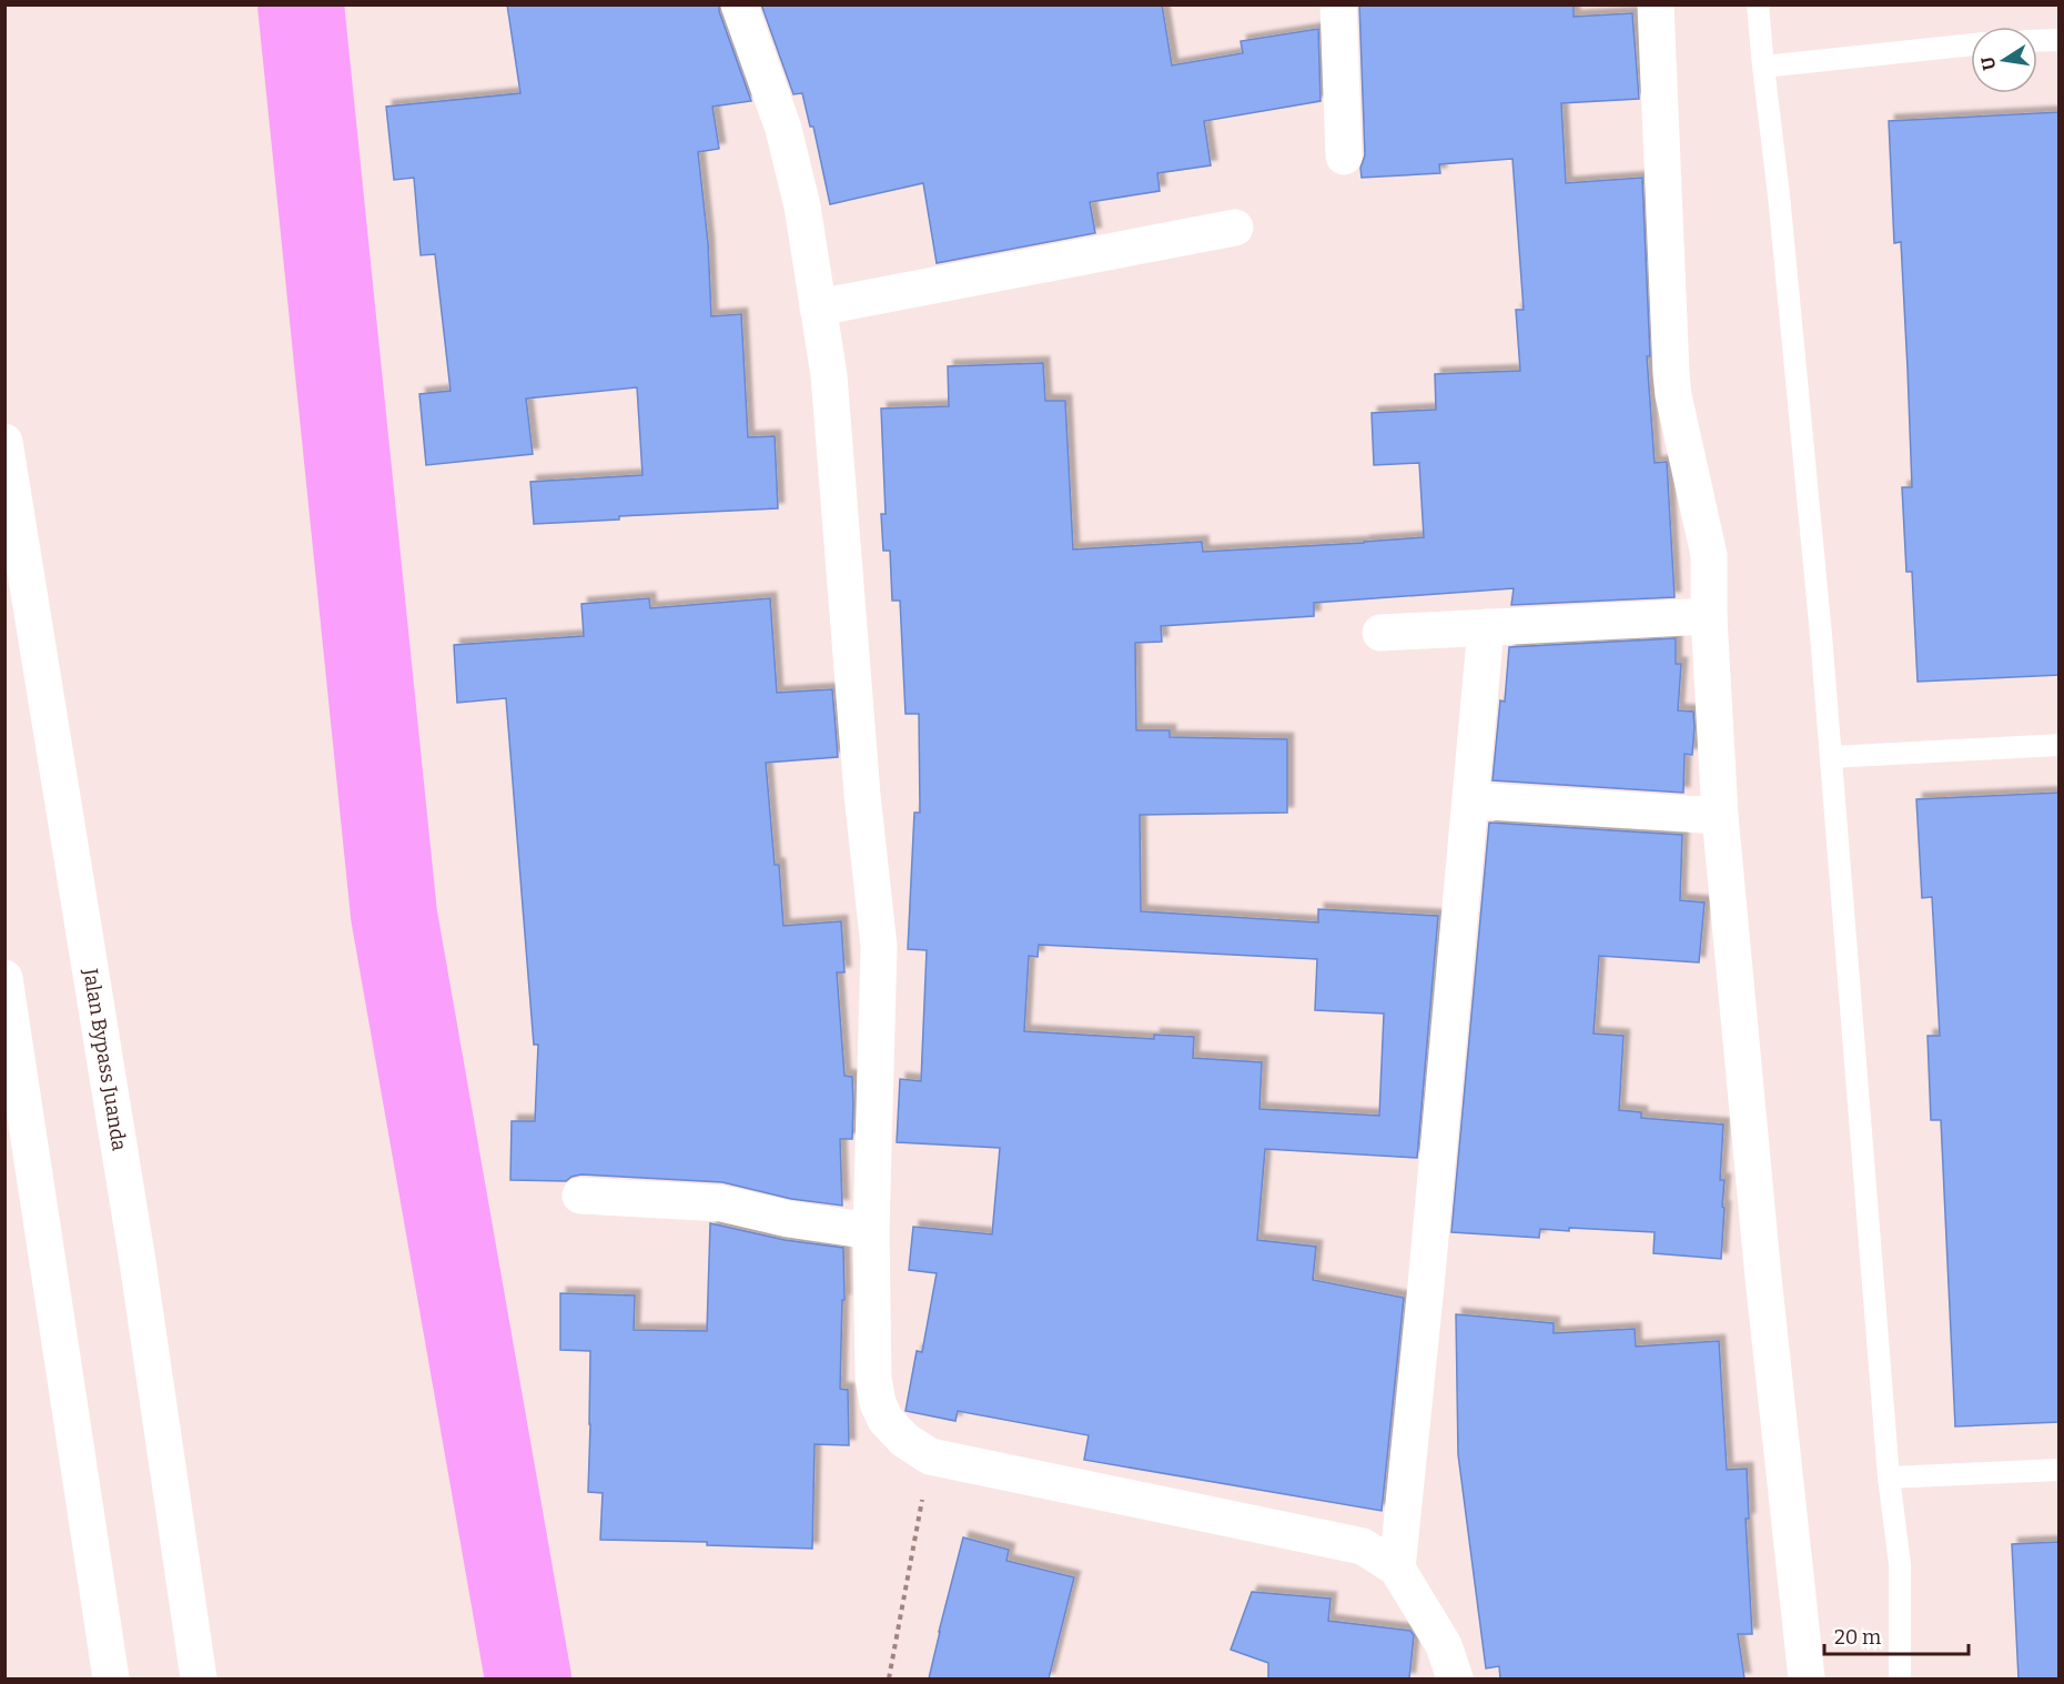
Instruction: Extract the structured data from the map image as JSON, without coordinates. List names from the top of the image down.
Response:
{
  "streets": {
    "street": ["Jalan Bypass Juanda"]
  },
  "scale_bar": "20 m",
  "north": "left"
}
